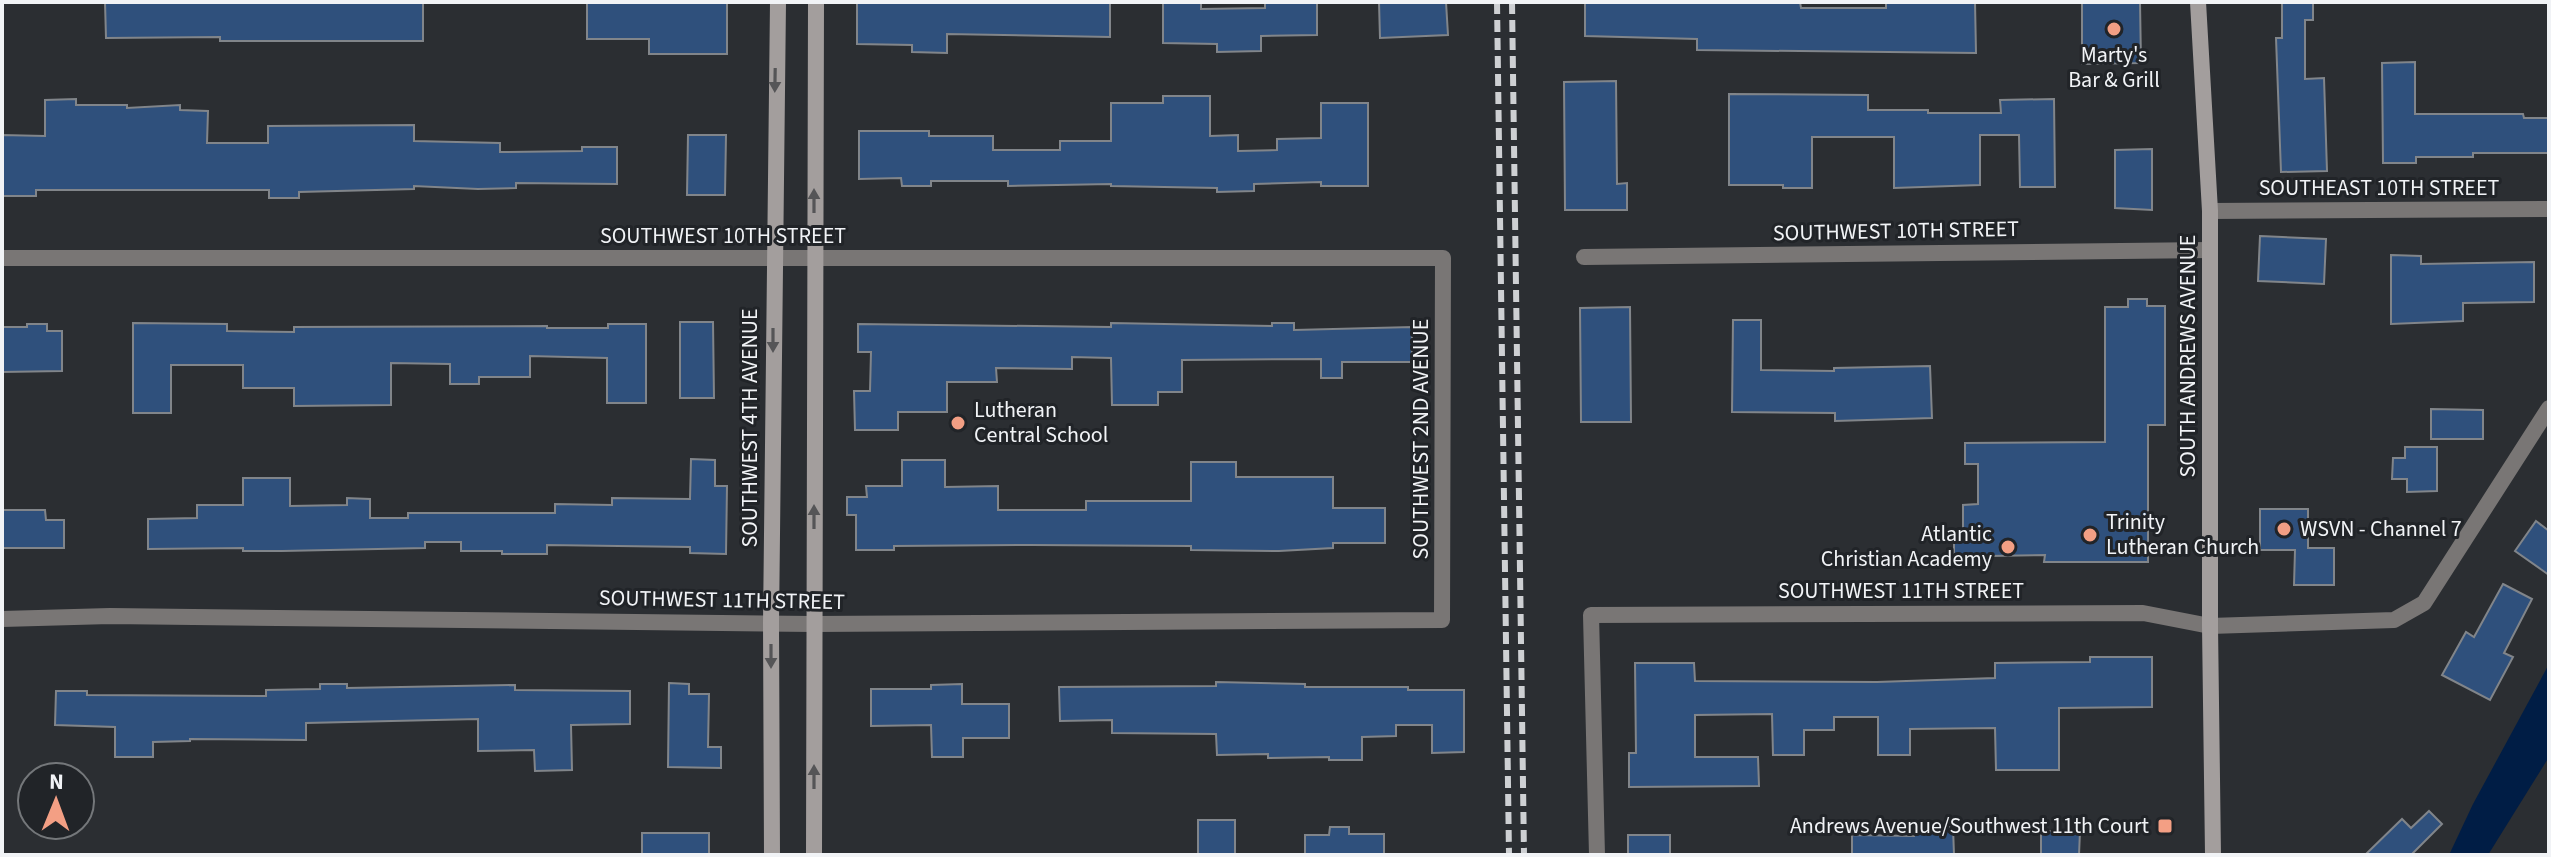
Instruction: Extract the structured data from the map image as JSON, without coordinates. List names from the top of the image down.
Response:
{
  "streets": {
    "main road": ["SOUTH ANDREWS AVENUE", "SOUTHWEST 4TH AVENUE"],
    "street": [
      "SOUTHEAST 10TH STREET",
      "SOUTHWEST 10TH STREET",
      "SOUTHWEST 2ND AVENUE",
      "SOUTHWEST 11TH STREET"
    ]
  },
  "crossings": [
    ["SOUTHEAST 10TH STREET", "SOUTH ANDREWS AVENUE"],
    ["SOUTHWEST 10TH STREET", "SOUTH ANDREWS AVENUE"],
    ["SOUTHWEST 10TH STREET", "SOUTHWEST 4TH AVENUE"],
    ["SOUTHWEST 10TH STREET", "SOUTHWEST 2ND AVENUE"],
    ["SOUTH ANDREWS AVENUE", "SOUTHWEST 11TH STREET"],
    ["SOUTHWEST 4TH AVENUE", "SOUTHWEST 11TH STREET"],
    ["SOUTHWEST 2ND AVENUE", "SOUTHWEST 11TH STREET"]
  ],
  "places": {
    "other": [
      "Marty's Bar & Grill",
      "Lutheran Central School",
      "WSVN - Channel 7",
      "Trinity Lutheran Church",
      "Atlantic Christian Academy"
    ],
    "transit": ["Andrews Avenue/Southwest 11th Court"]
  },
  "north": "top"
}
